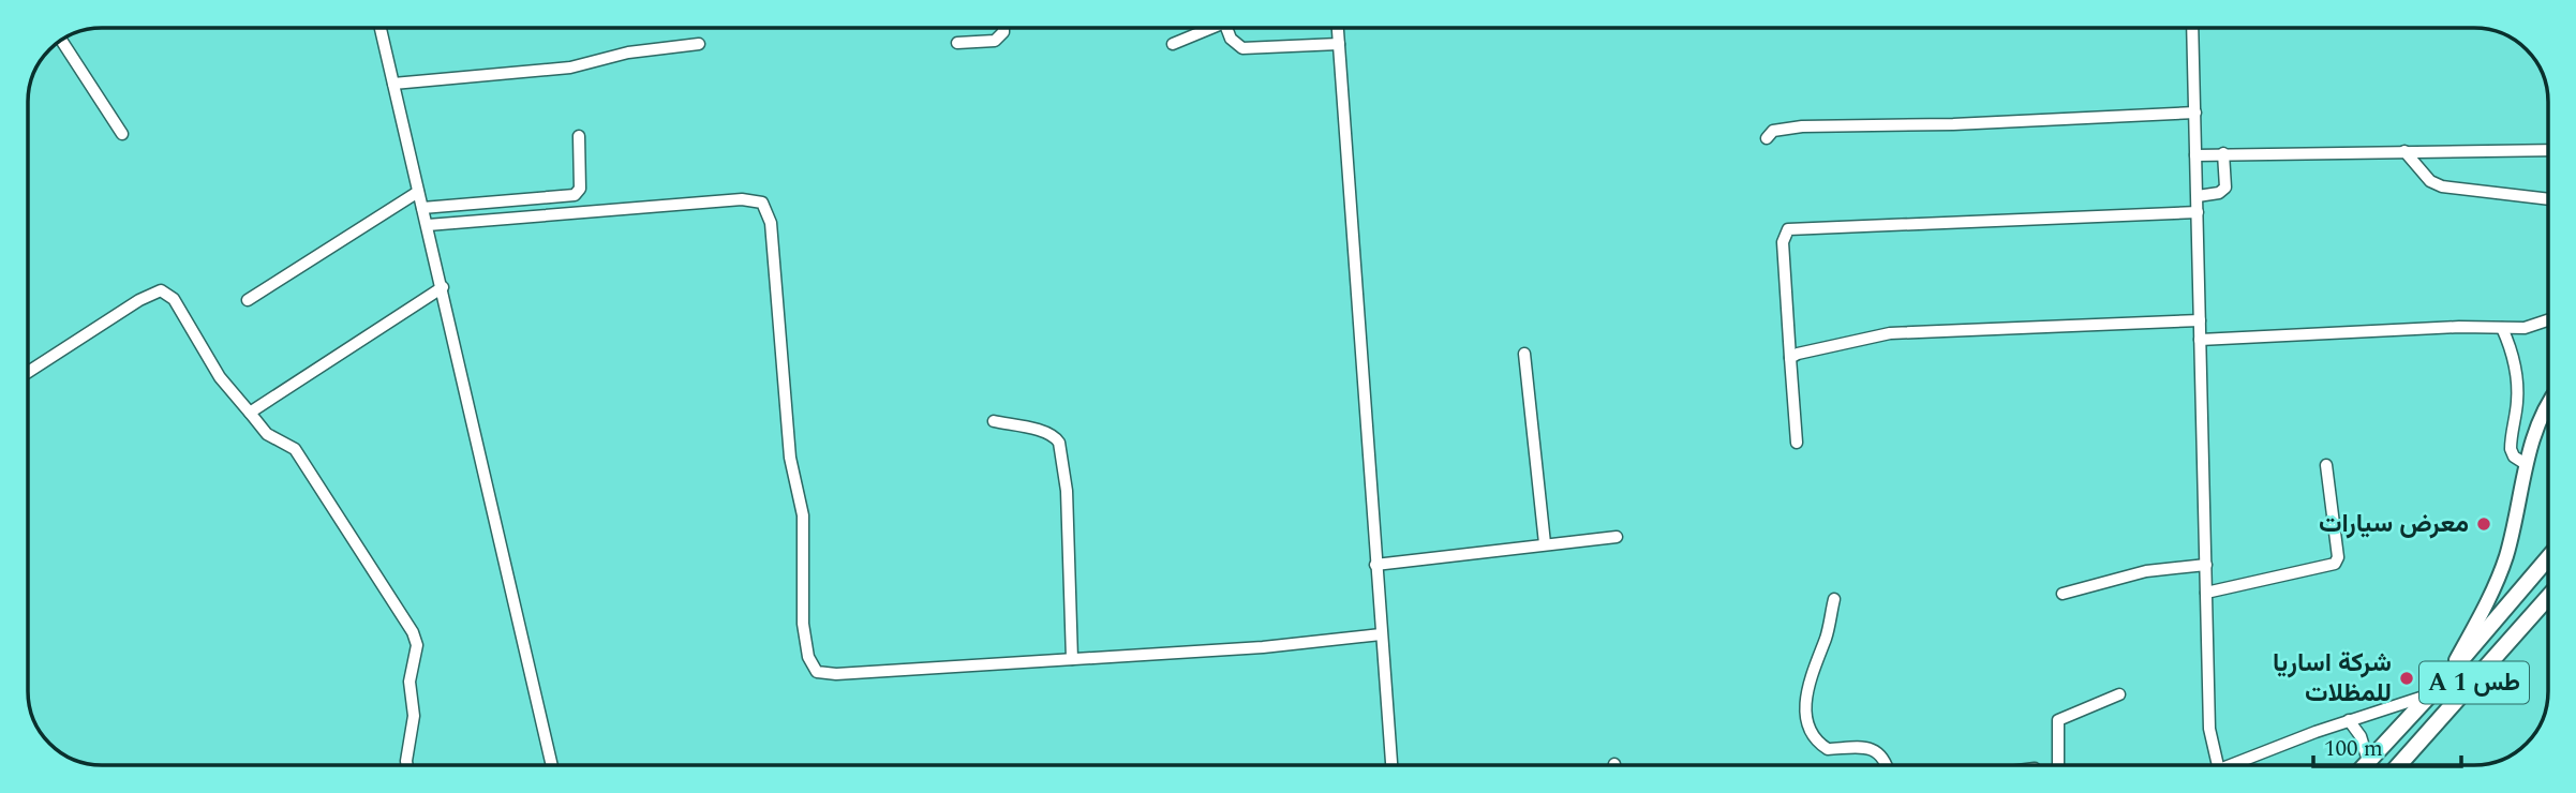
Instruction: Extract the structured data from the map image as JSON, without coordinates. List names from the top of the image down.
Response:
{
  "streets": {
    "highway": ["A 1 طس"]
  },
  "places": ["معرض سيارات", "شركة اساريا للمظلات"],
  "scale_bar": "100 m"
}
